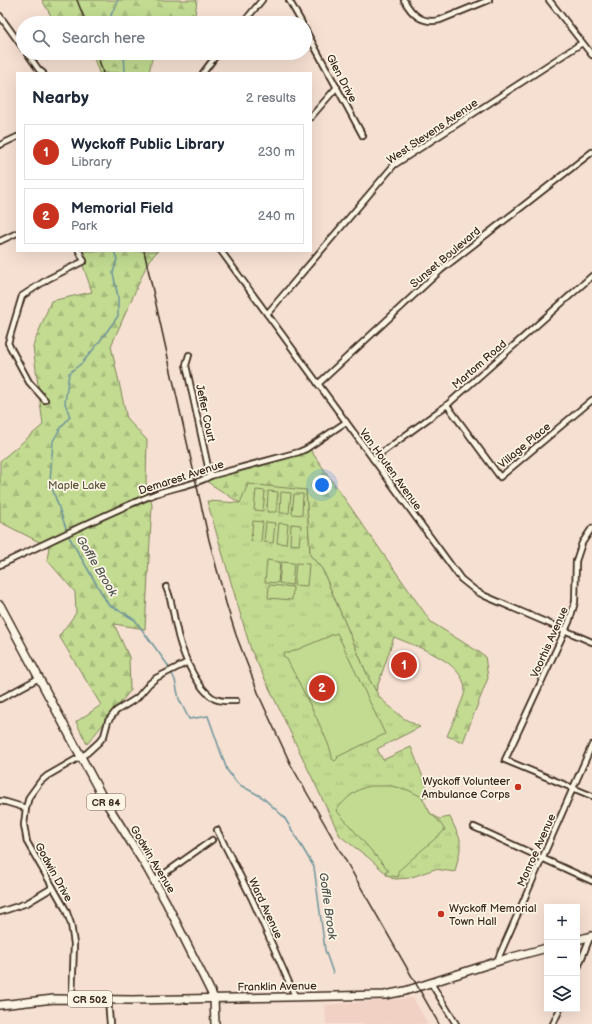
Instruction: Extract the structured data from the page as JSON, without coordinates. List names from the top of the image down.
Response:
{
  "streets": {
    "main road": [
      "CR 84",
      "Godwin Avenue",
      "Franklin Avenue",
      "CR 502"
    ],
    "street": [
      "Glen Drive",
      "West Stevens Avenue",
      "Sunset Boulevard",
      "Martom Road",
      "Jeffer Court",
      "Village Place",
      "Van Houten Avenue",
      "Demarest Avenue",
      "Voorhis Avenue",
      "Monroe Avenue",
      "Godwin Drive",
      "Ward Avenue"
    ]
  },
  "crossings": [
    ["West Stevens Avenue", "Van Houten Avenue"],
    ["Sunset Boulevard", "Van Houten Avenue"],
    ["Martom Road", "Village Place"],
    ["Martom Road", "Van Houten Avenue"],
    ["Jeffer Court", "Demarest Avenue"],
    ["Van Houten Avenue", "Demarest Avenue"],
    ["Van Houten Avenue", "Voorhis Avenue"],
    ["Voorhis Avenue", "Monroe Avenue"],
    ["Monroe Avenue", "Franklin Avenue"],
    ["Godwin Avenue", "Godwin Drive"],
    ["Godwin Avenue", "Franklin Avenue"],
    ["Godwin Drive", "Franklin Avenue"],
    ["Ward Avenue", "Franklin Avenue"]
  ],
  "water": ["Goffle Brook"],
  "parks": ["Maple Lake"],
  "places": ["Wyckoff Volunteer Ambulance Corps", "Wyckoff Memorial Town Hall"],
  "page": {
    "search": "Search here",
    "heading": ["Nearby", "2 results"],
    "list": [
      {
        "mark": "1",
        "name": "Wyckoff Public Library",
        "note": "Library",
        "value": "230 m"
      },
      {
        "mark": "2",
        "name": "Memorial Field",
        "note": "Park",
        "value": "240 m"
      }
    ],
    "pins": ["1", "2"],
    "map_buttons": ["+", "−"]
  }
}
